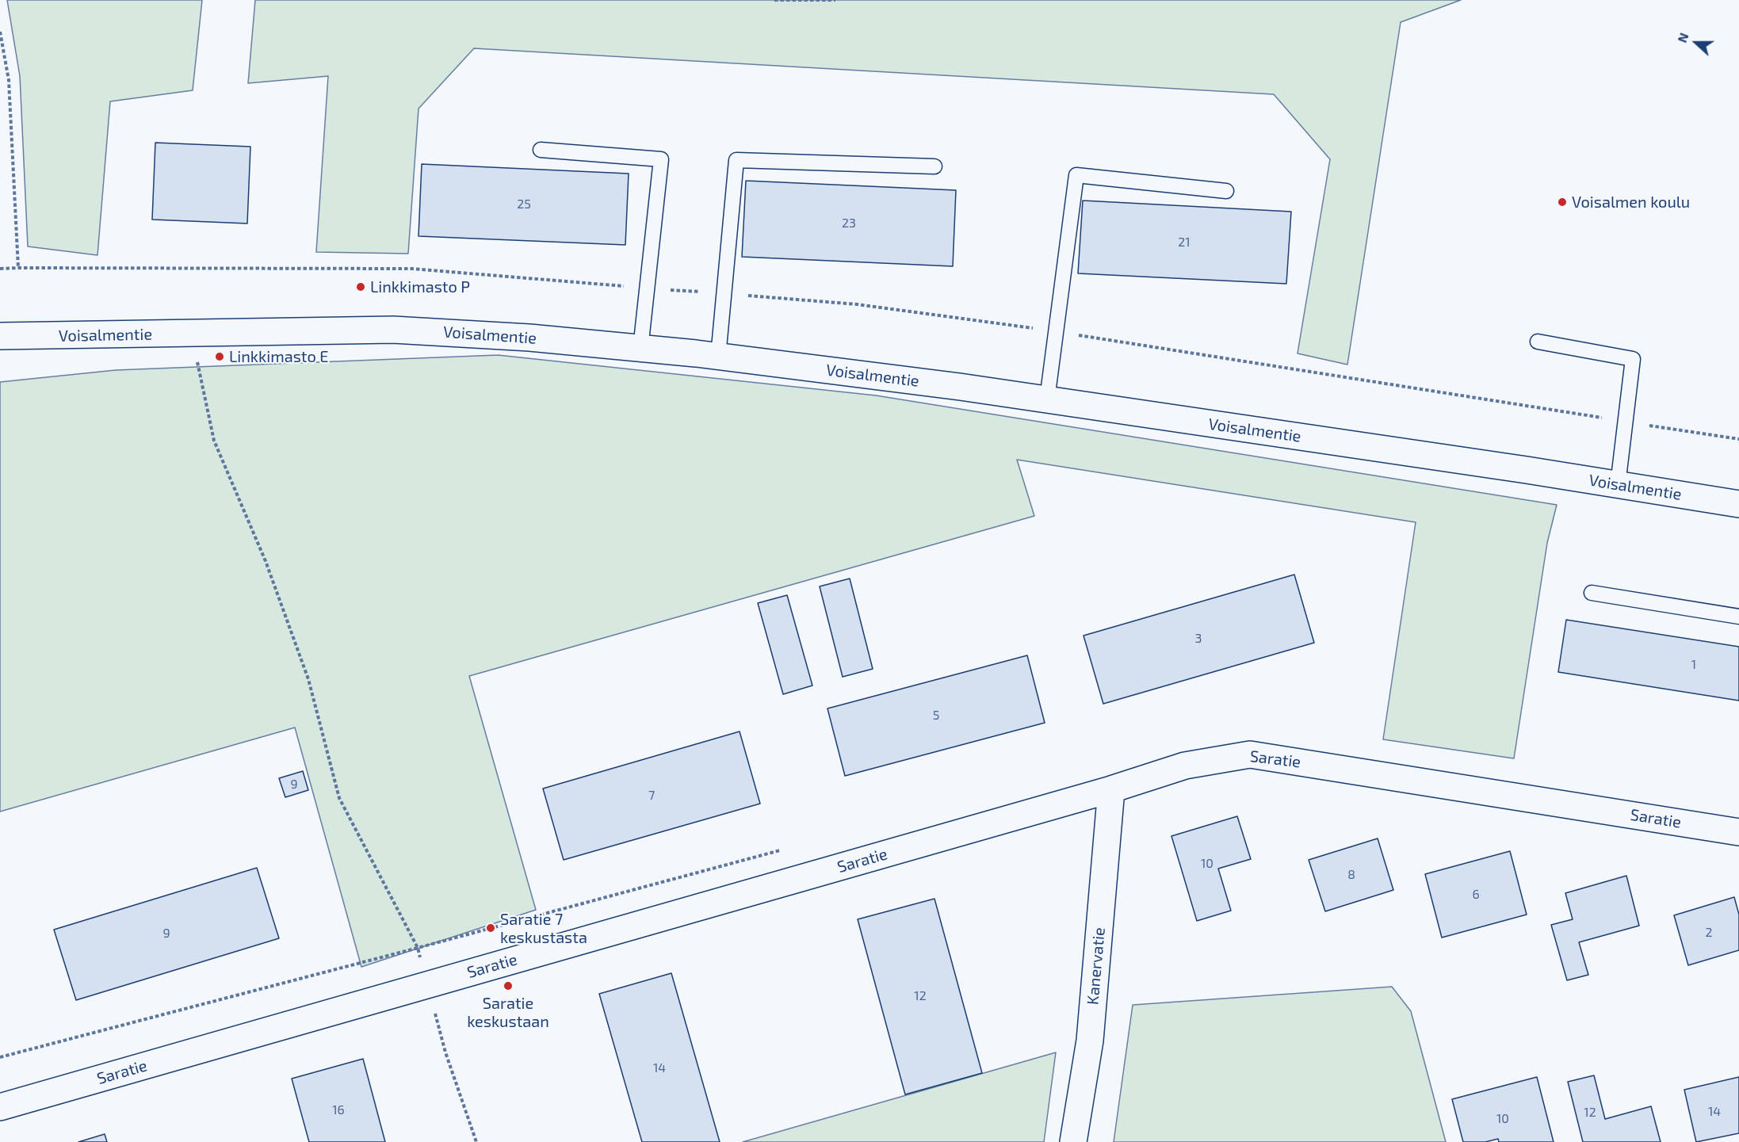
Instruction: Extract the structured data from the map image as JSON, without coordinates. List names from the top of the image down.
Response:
{
  "streets": {
    "street": ["Voisalmentie", "Saratie", "Kanervatie"]
  },
  "crossings": [
    ["Saratie", "Kanervatie"]
  ],
  "places": [
    "Voisalmen koulu",
    "Linkkimasto P",
    "Linkkimasto E",
    "Saratie 7 keskustasta",
    "Saratie keskustaan"
  ],
  "house_numbers": [
    "25",
    "23",
    "21",
    "3",
    "1",
    "5",
    "9",
    "7",
    "10",
    "8",
    "6",
    "2",
    "9",
    "12",
    "14",
    "16",
    "14",
    "12",
    "10"
  ],
  "north": "left"
}
